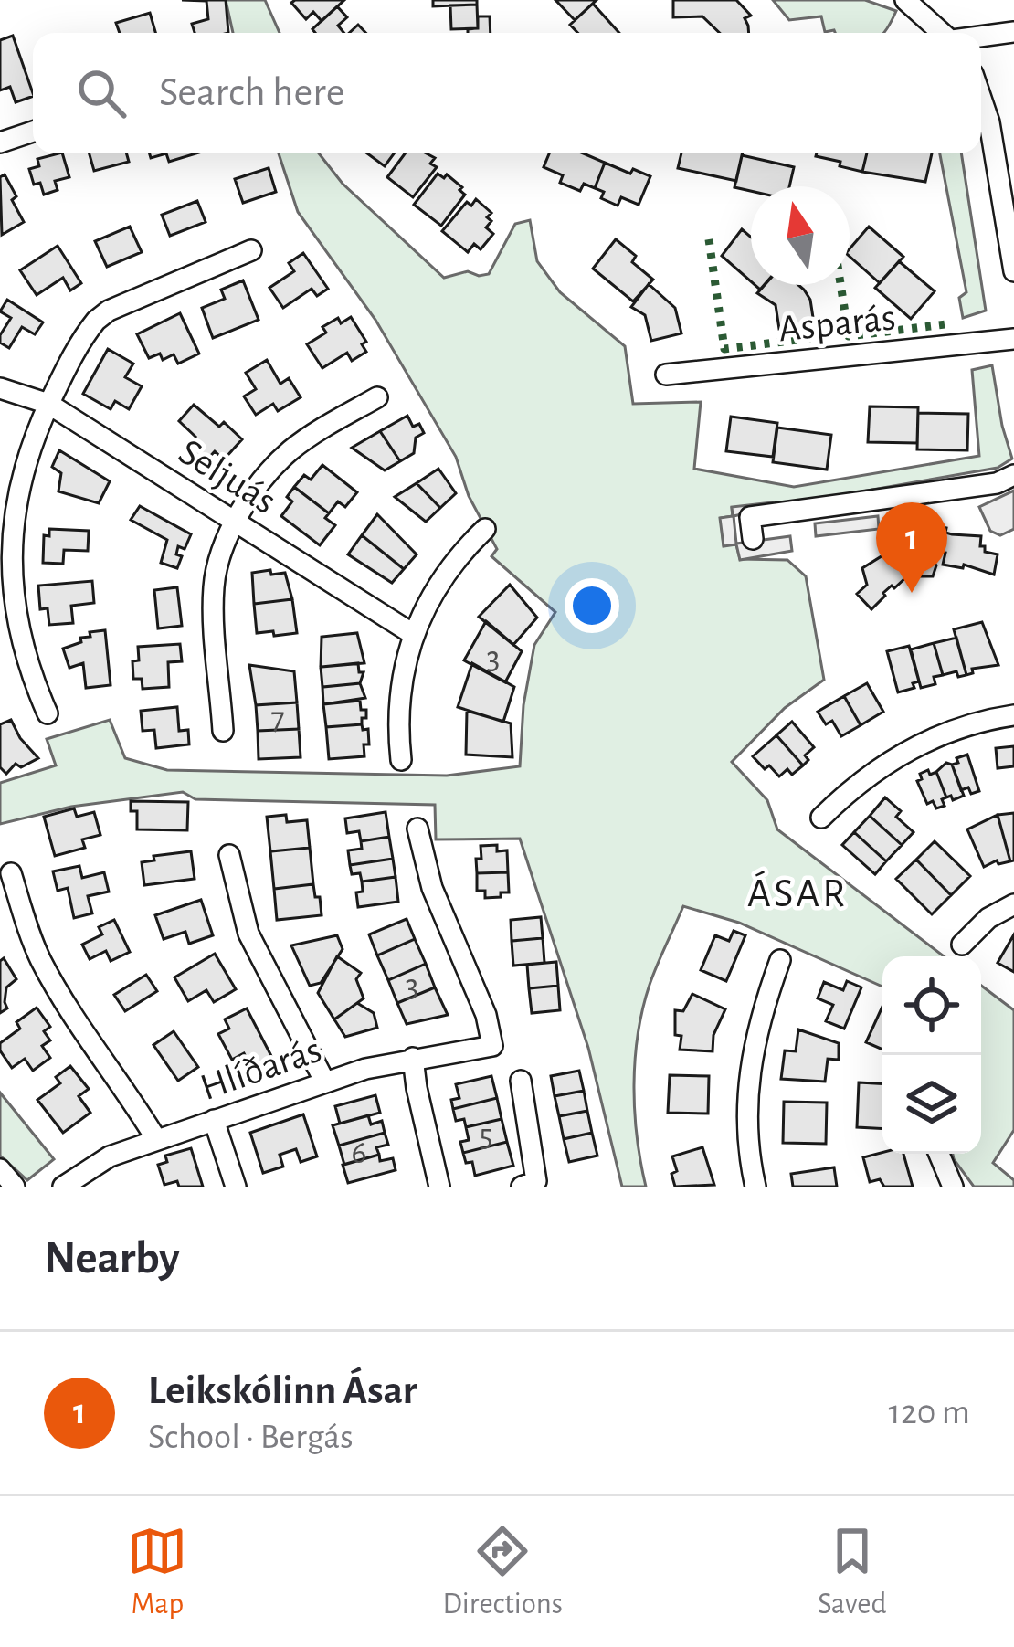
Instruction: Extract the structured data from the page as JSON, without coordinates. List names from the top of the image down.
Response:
{
  "streets": {
    "street": ["Asparás", "Seljuás", "Hlíðarás"]
  },
  "districts": ["ÁSAR"],
  "house_numbers": [
    "3",
    "7",
    "3",
    "5",
    "6"
  ],
  "north": "top",
  "page": {
    "search": "Search here",
    "pins": "1",
    "heading": "Nearby",
    "list": [
      {
        "mark": "1",
        "name": "Leikskólinn Ásar",
        "note": "School · Bergás",
        "value": "120 m"
      }
    ],
    "nav": ["Map", "Directions", "Saved"]
  }
}
